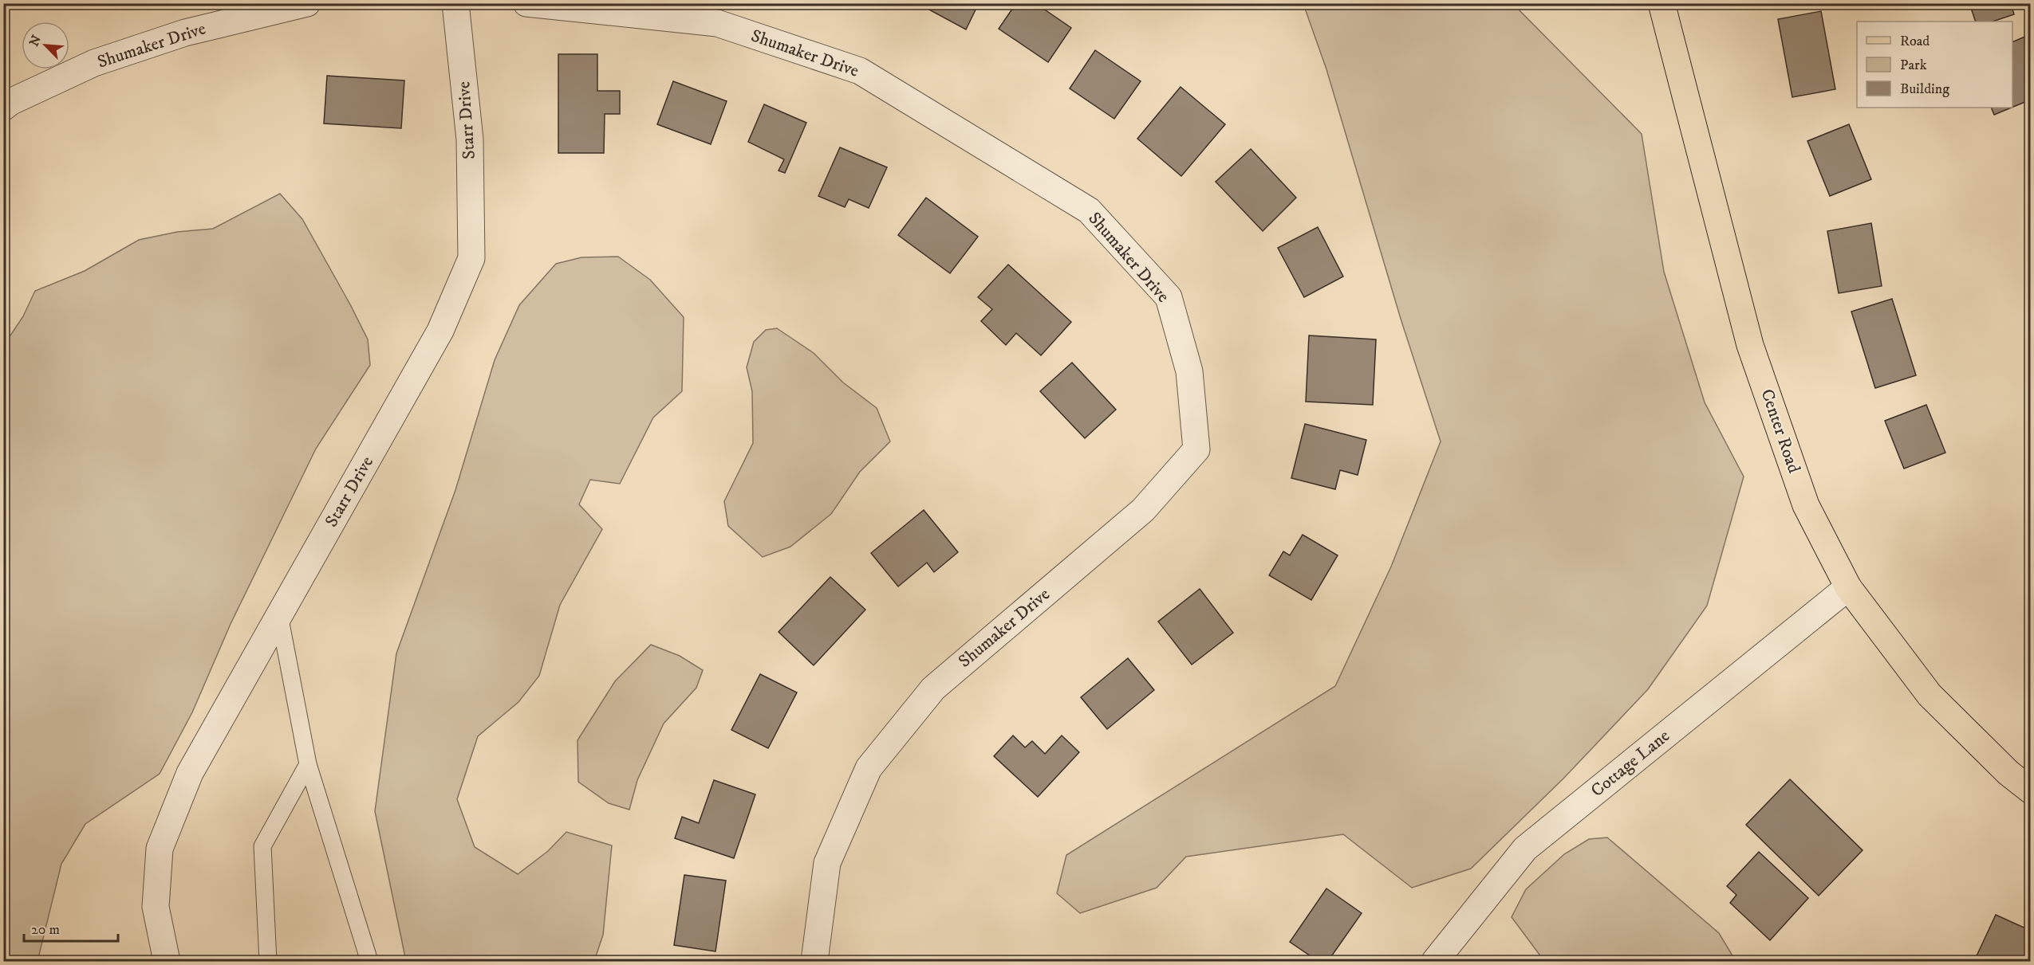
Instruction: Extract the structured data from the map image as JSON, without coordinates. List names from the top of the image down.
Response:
{
  "streets": {
    "main road": ["Center Road"],
    "street": ["Shumaker Drive", "Starr Drive", "Cottage Lane"]
  },
  "crossings": [
    ["Center Road", "Cottage Lane"]
  ],
  "legend": ["Road", "Park", "Building"],
  "scale_bar": "20 m",
  "north": "top left"
}
